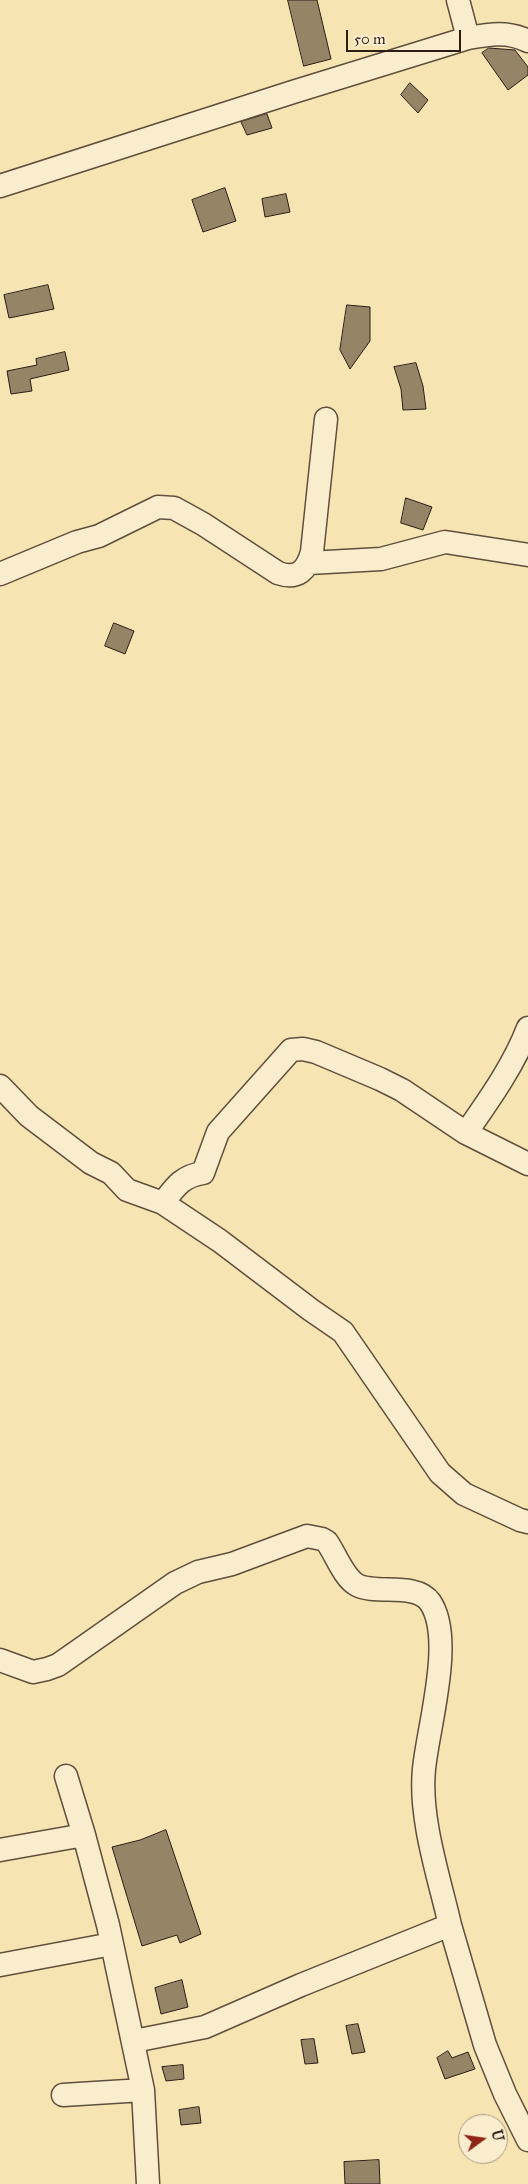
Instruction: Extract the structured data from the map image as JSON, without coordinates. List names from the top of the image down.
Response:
{
  "scale_bar": "50 m",
  "north": "right"
}
